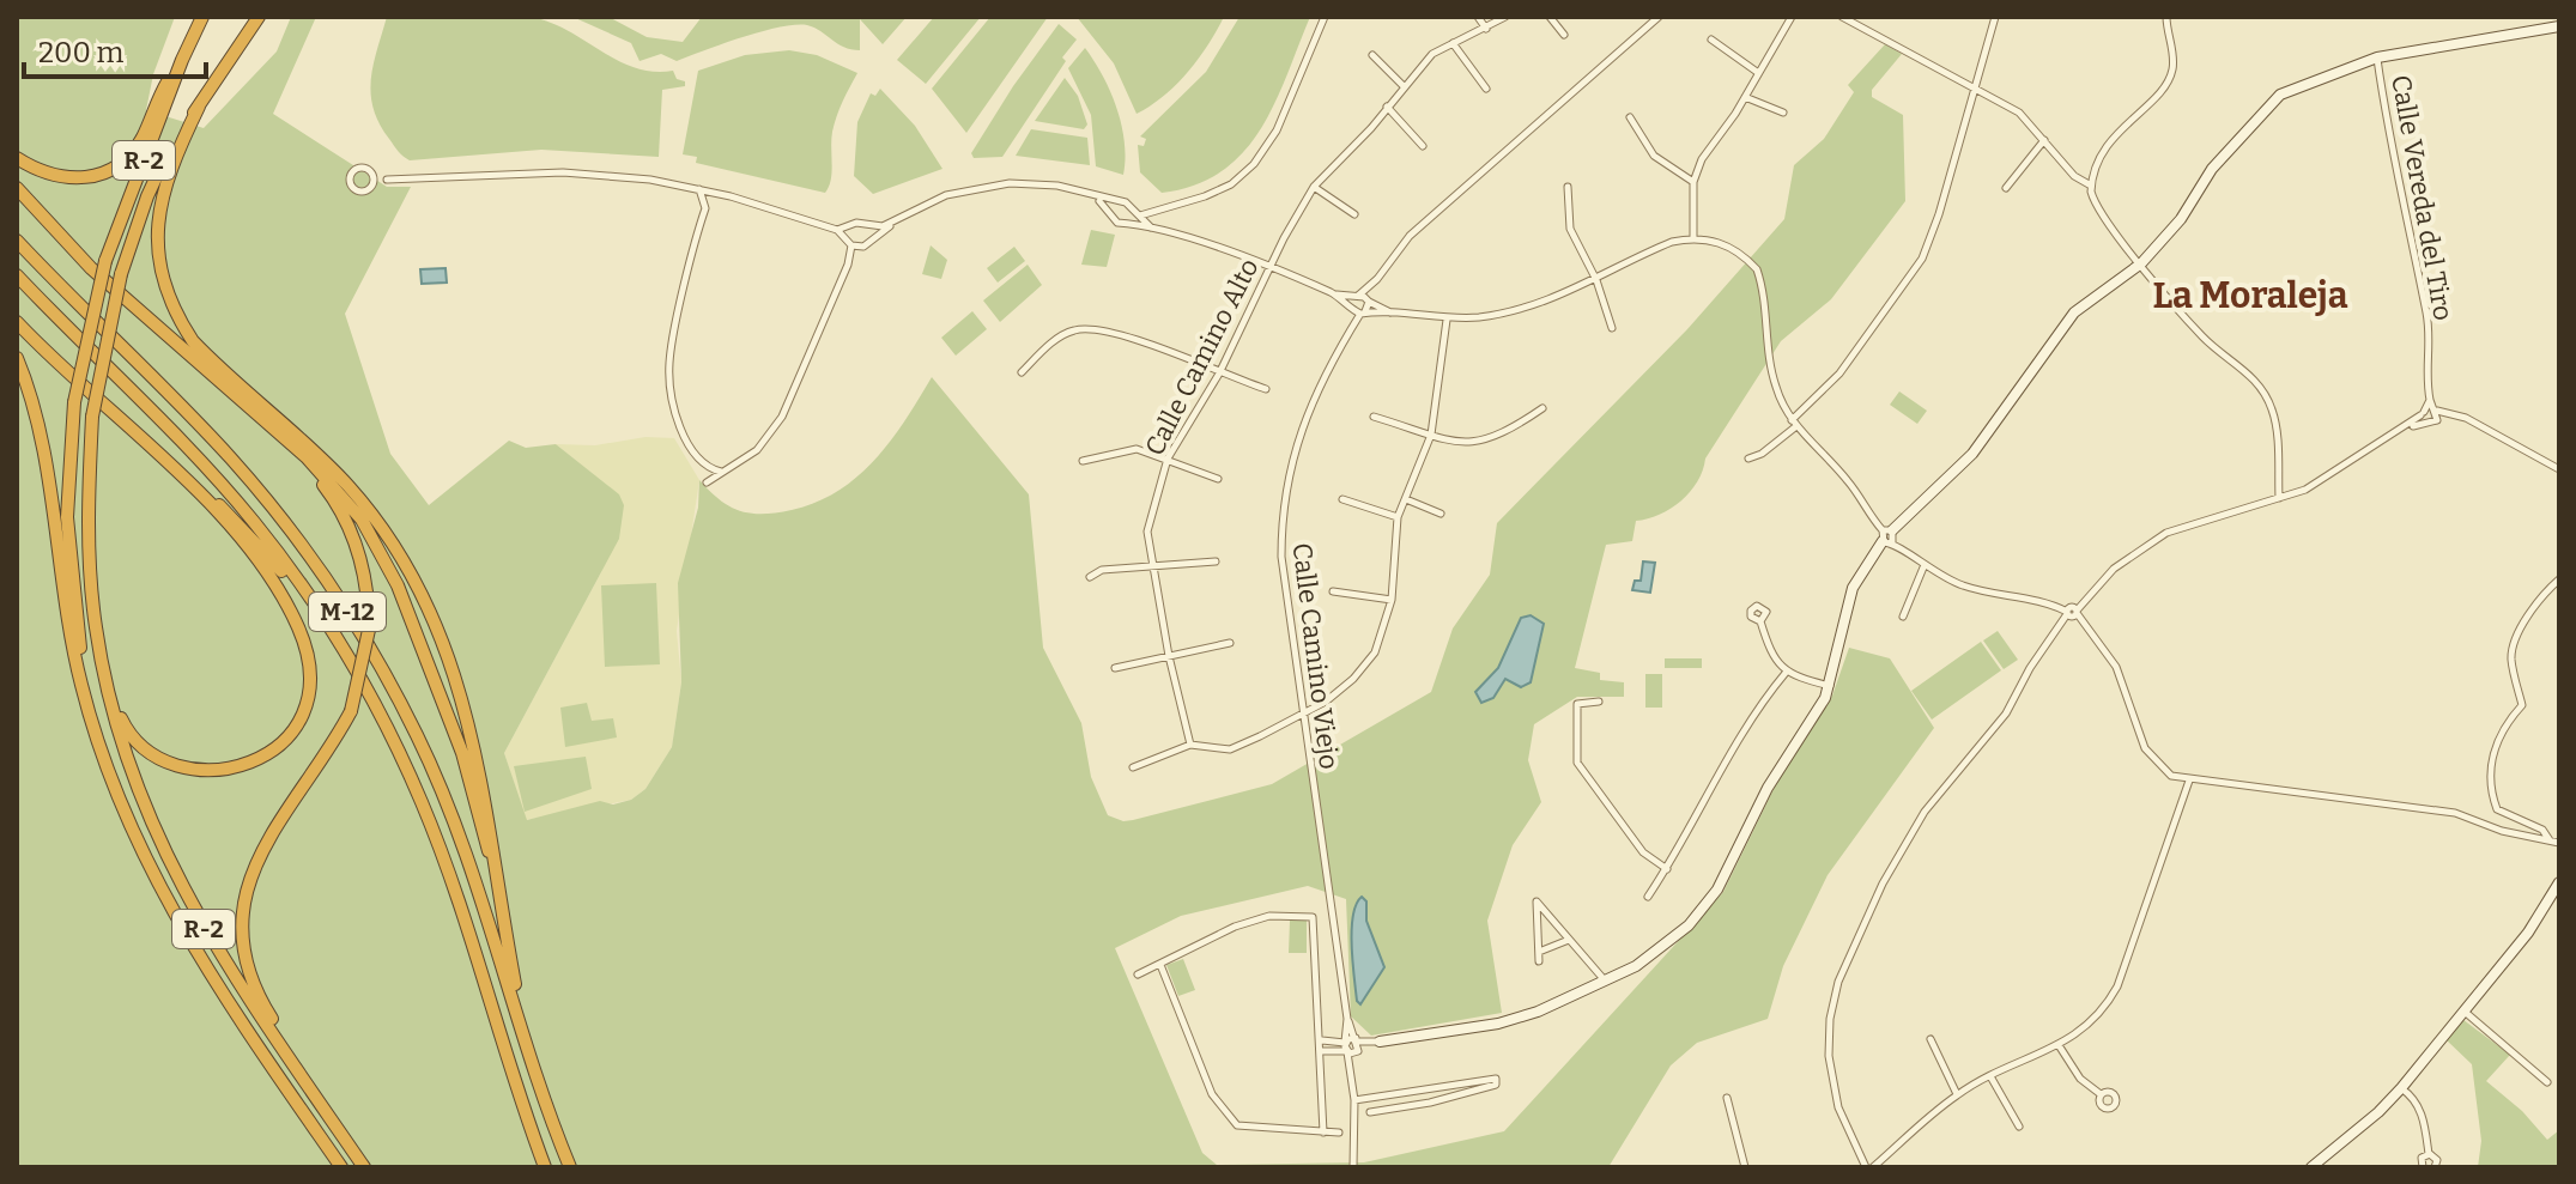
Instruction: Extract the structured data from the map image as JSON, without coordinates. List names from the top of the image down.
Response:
{
  "streets": {
    "highway": ["R-2", "M-12"],
    "street": ["Calle Vereda del Tiro", "Calle Camino Alto", "Calle Camino Viejo"]
  },
  "districts": ["La Moraleja"],
  "scale_bar": "200 m"
}
